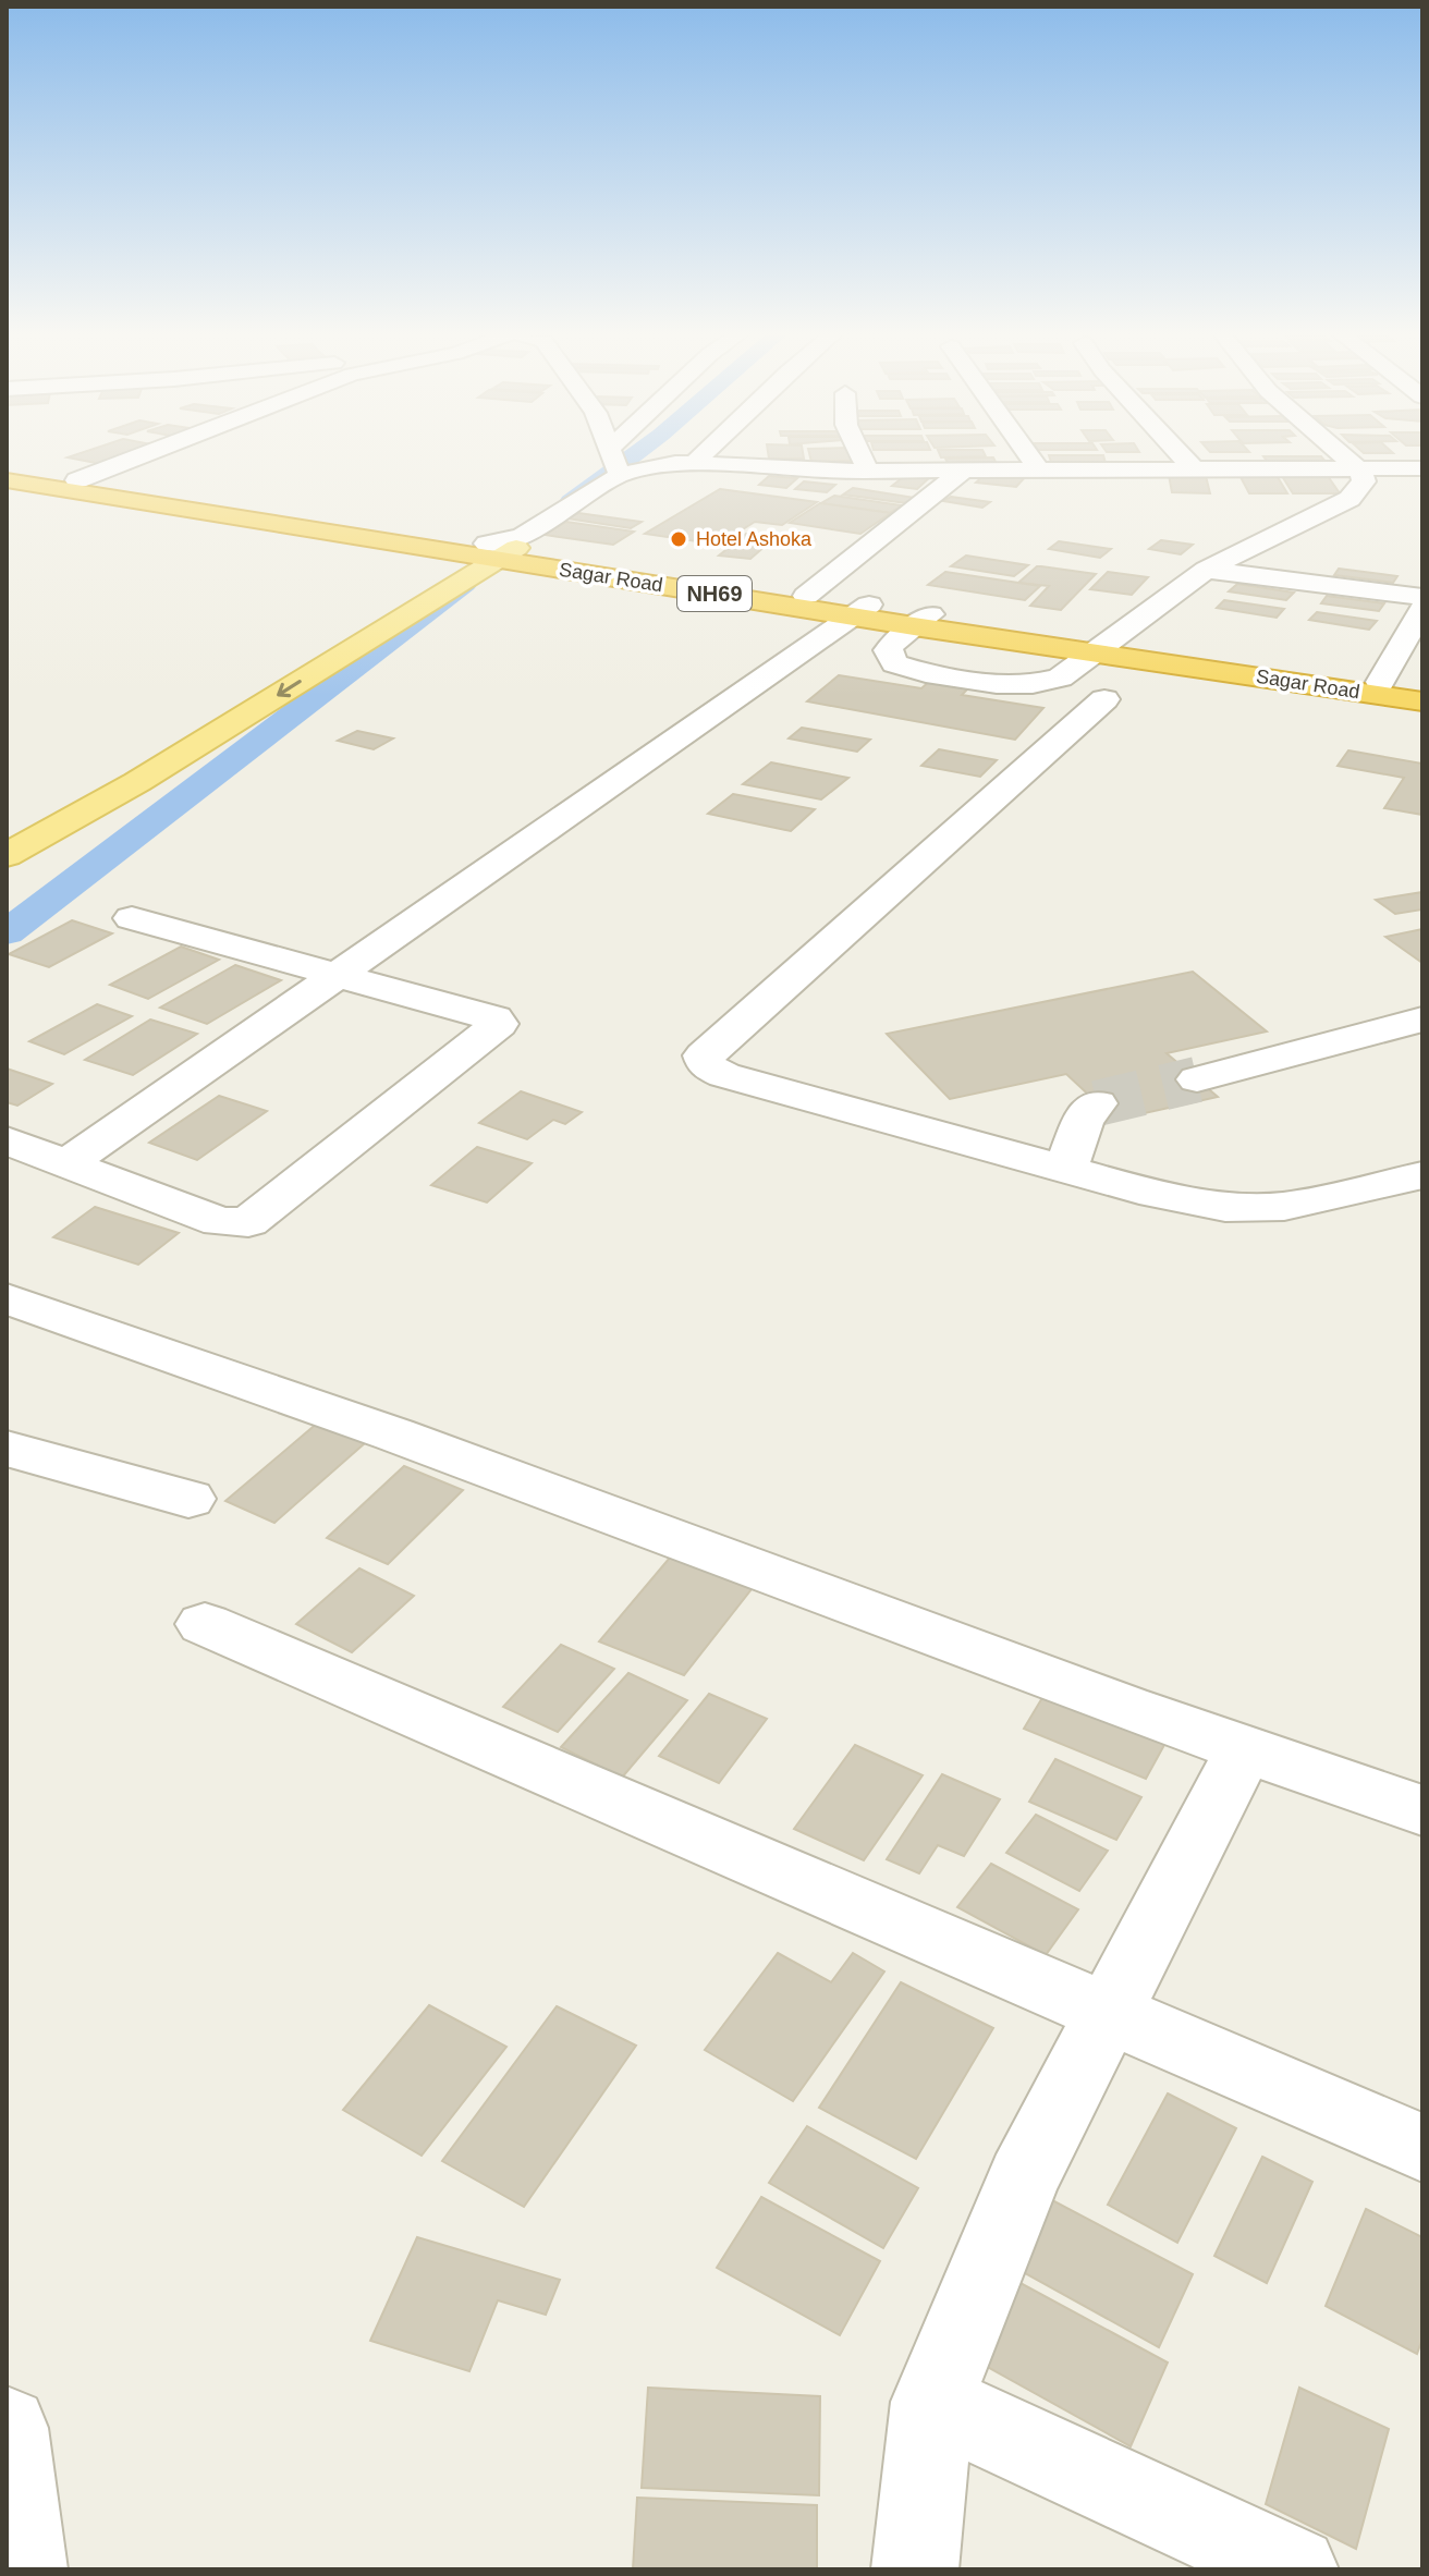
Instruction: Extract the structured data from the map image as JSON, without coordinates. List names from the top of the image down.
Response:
{
  "streets": {
    "highway": ["Sagar Road", "NH69"]
  },
  "places": ["Hotel Ashoka"]
}
